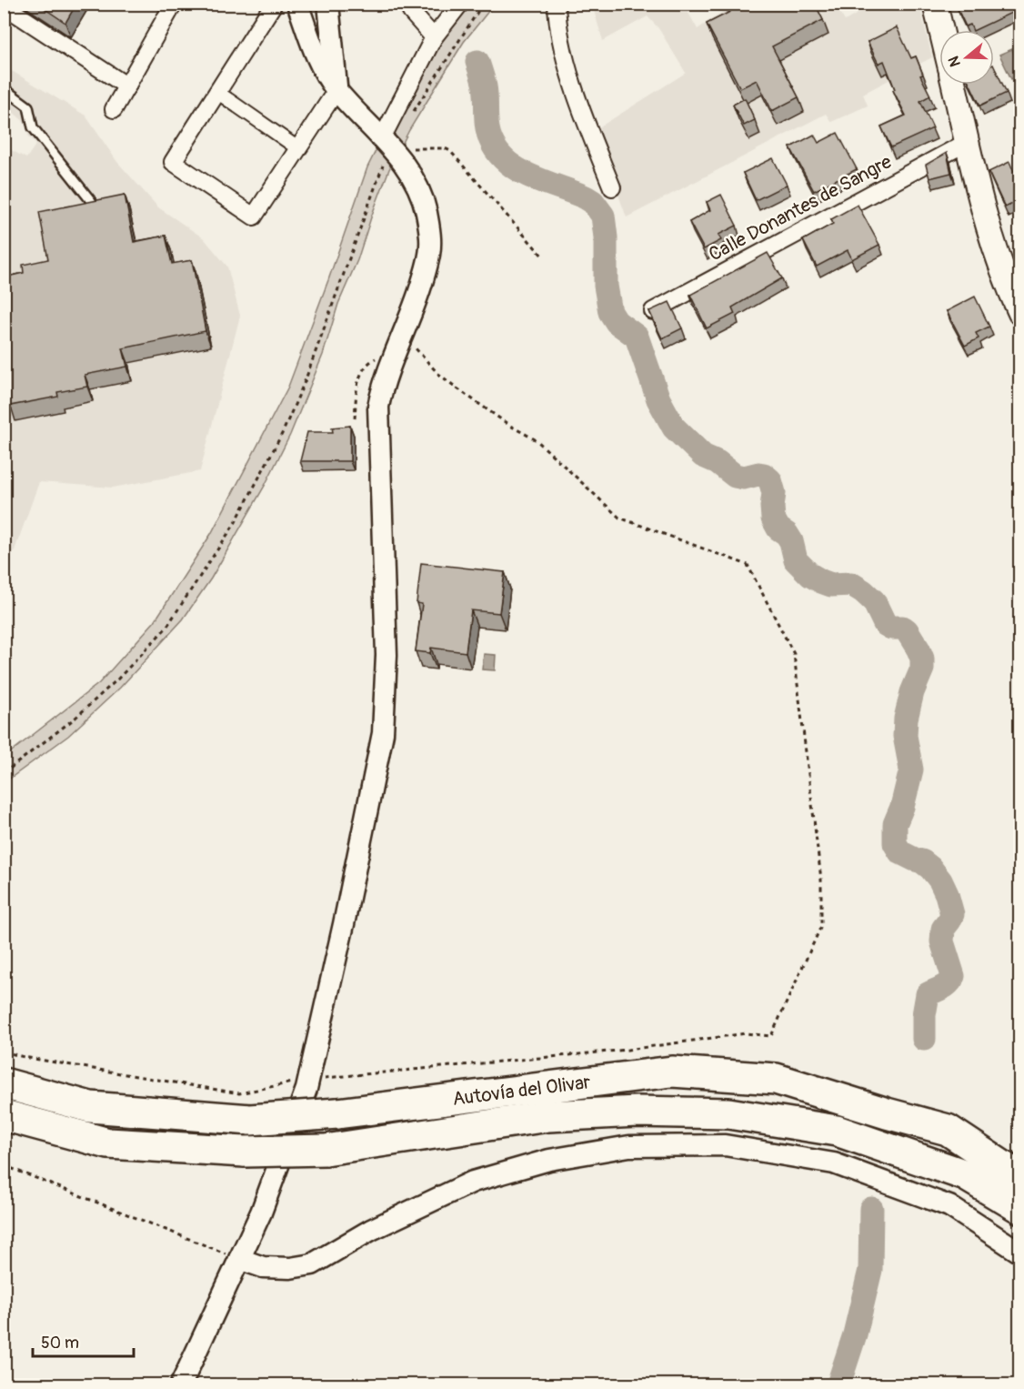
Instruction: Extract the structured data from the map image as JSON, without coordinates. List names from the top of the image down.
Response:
{
  "streets": {
    "highway": ["Autovía del Olivar"],
    "street": ["Calle Donantes de Sangre"]
  },
  "scale_bar": "50 m",
  "north": "left"
}
